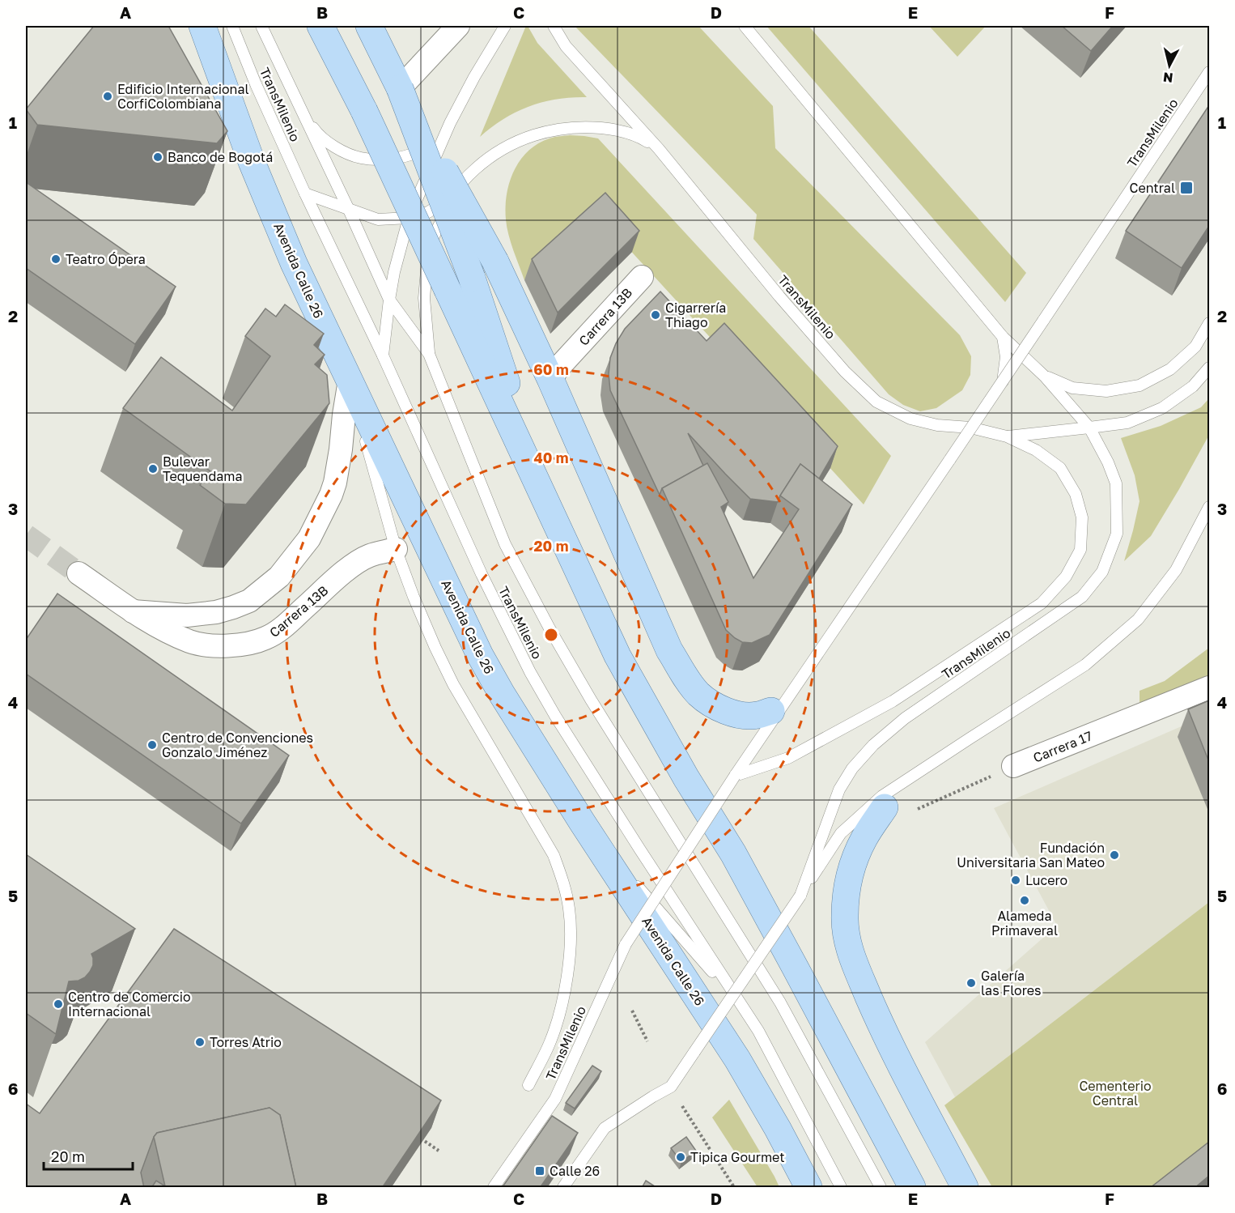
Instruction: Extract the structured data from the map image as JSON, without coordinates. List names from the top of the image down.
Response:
{
  "streets": {
    "main road": ["Avenida Calle 26"],
    "street": ["Carrera 13B", "Carrera 17"],
    "lane": ["TransMilenio"]
  },
  "crossings": [
    ["TransMilenio", "Avenida Calle 26"]
  ],
  "parks": ["Cementerio Central"],
  "places": {
    "other": [
      "Edificio Internacional CorfiColombiana",
      "Banco de Bogotá",
      "Teatro Ópera",
      "Cigarrería Thiago",
      "Bulevar Tequendama",
      "Centro de Convenciones Gonzalo Jiménez",
      "Fundación Universitaria San Mateo",
      "Lucero",
      "Alameda Primaveral",
      "Galería las Flores",
      "Centro de Comercio Internacional",
      "Torres Atrio",
      "Tipica Gourmet"
    ],
    "transit": ["Central", "Calle 26"]
  },
  "scale_bar": "20 m",
  "north": "bottom",
  "grid": {
    "columns": [
      "A",
      "B",
      "C",
      "D",
      "E",
      "F"
    ],
    "rows": [
      "1",
      "2",
      "3",
      "4",
      "5",
      "6"
    ]
  },
  "rings": ["60 m", "40 m", "20 m"]
}
